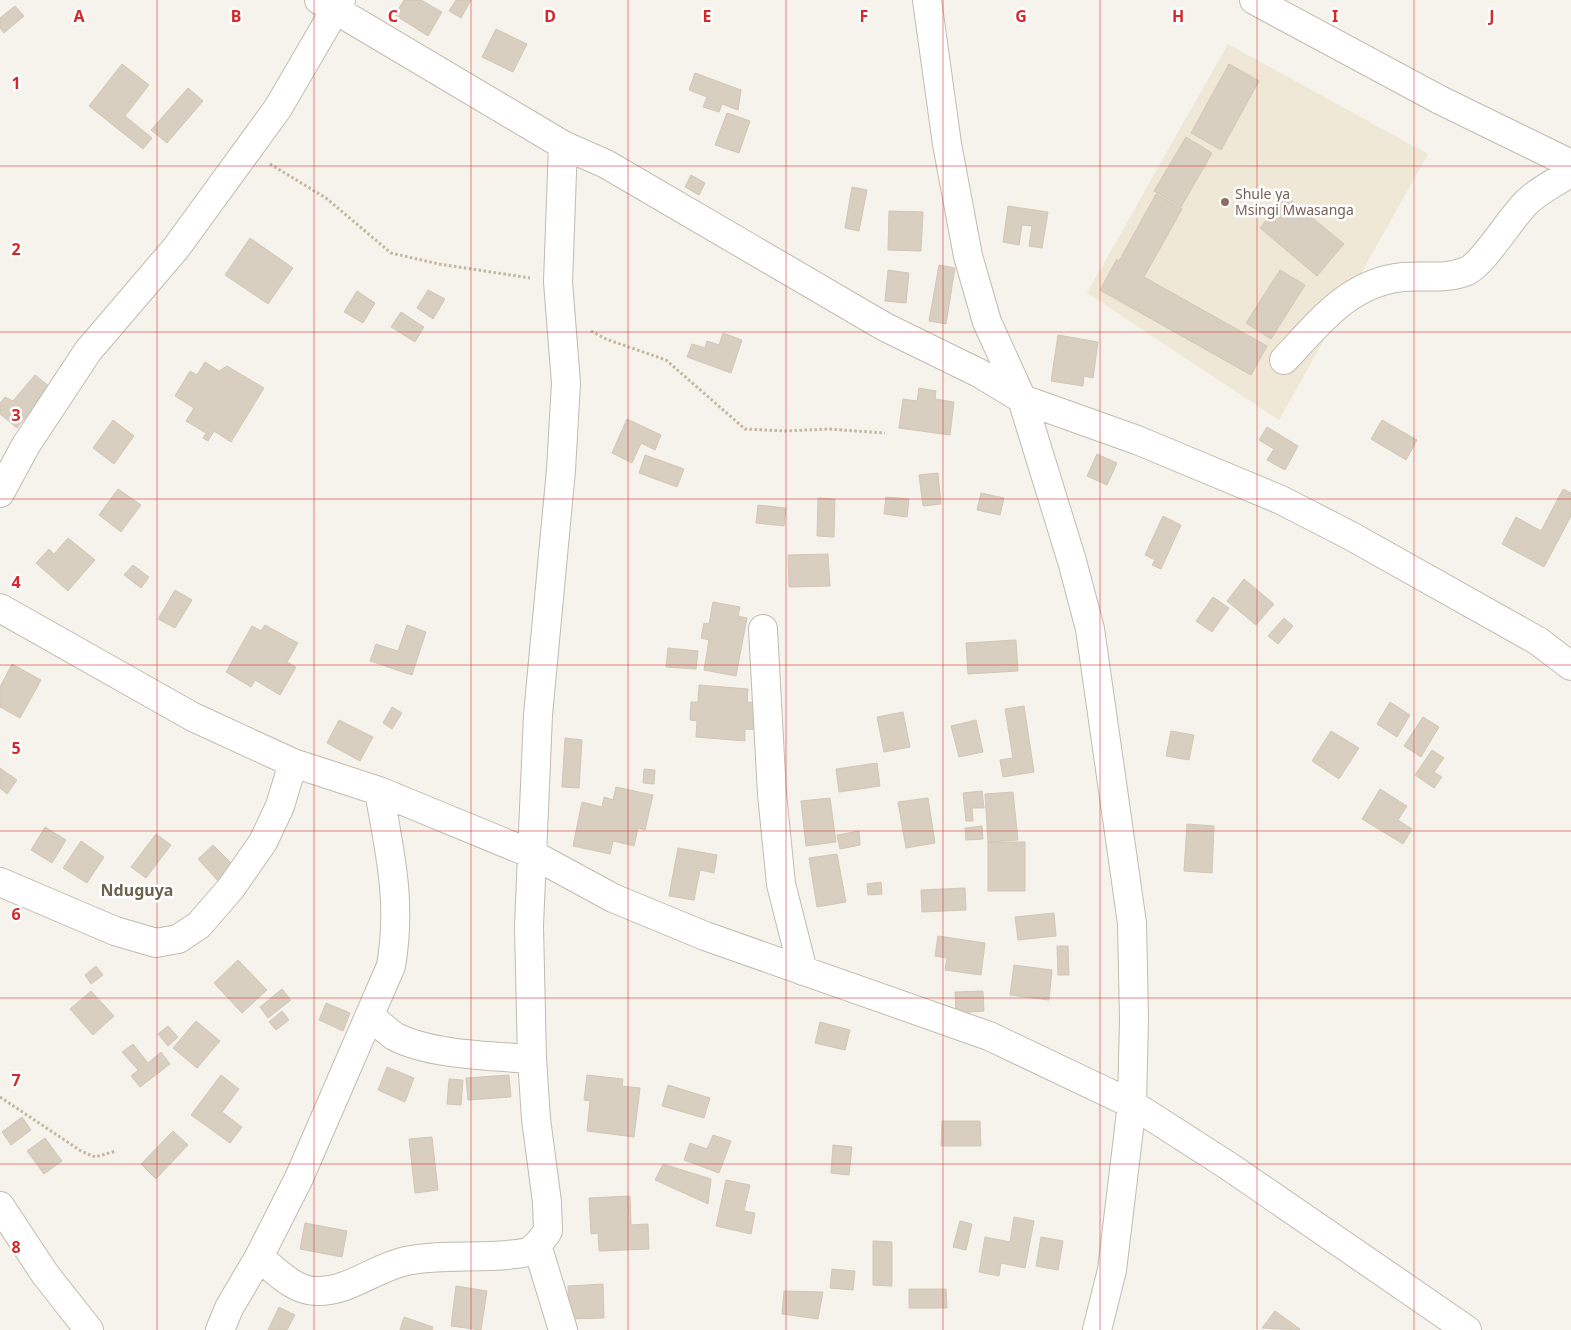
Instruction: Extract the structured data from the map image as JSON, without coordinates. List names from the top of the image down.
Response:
{
  "districts": ["Nduguya"],
  "places": ["Shule ya Msingi Mwasanga"],
  "grid": {
    "columns": [
      "A",
      "B",
      "C",
      "D",
      "E",
      "F",
      "G",
      "H",
      "I",
      "J"
    ],
    "rows": [
      "1",
      "2",
      "3",
      "4",
      "5",
      "6",
      "7",
      "8"
    ]
  }
}
